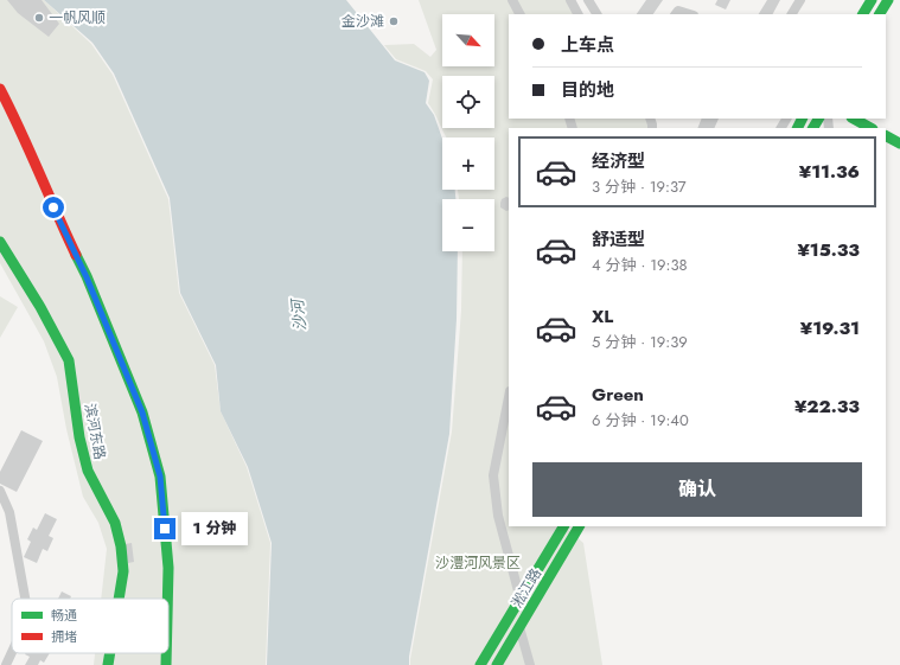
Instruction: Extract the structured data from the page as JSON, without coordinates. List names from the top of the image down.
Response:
{
  "streets": {
    "street": ["滨河东路", "淞江路"]
  },
  "water": ["沙河"],
  "parks": ["沙澧河风景区"],
  "places": ["一帆风顺", "金沙滩"],
  "legend": ["畅通", "拥堵"],
  "north": "bottom right",
  "page": {
    "map_buttons": ["+", "−"],
    "banner": ["上车点", "目的地"],
    "list": [
      {
        "name": "经济型",
        "note": "3 分钟 · 19:37",
        "value": "¥11.36"
      },
      {
        "name": "舒适型",
        "note": "4 分钟 · 19:38",
        "value": "¥15.33"
      },
      {
        "name": "XL",
        "note": "5 分钟 · 19:39",
        "value": "¥19.31"
      },
      {
        "name": "Green",
        "note": "6 分钟 · 19:40",
        "value": "¥22.33"
      }
    ],
    "buttons": "确认",
    "bubble": "1 分钟"
  }
}
